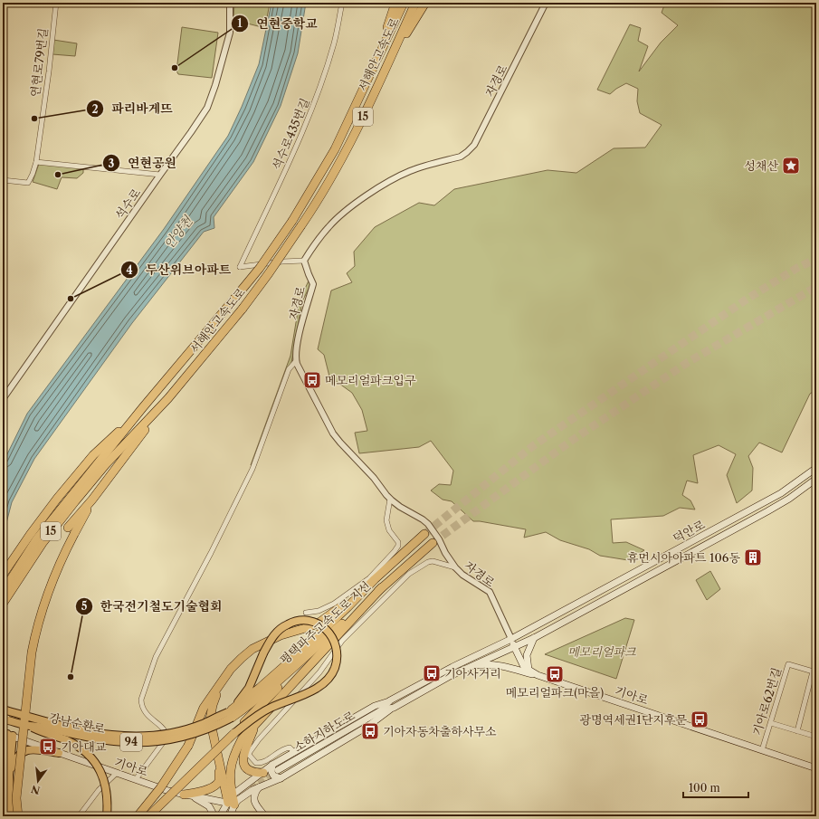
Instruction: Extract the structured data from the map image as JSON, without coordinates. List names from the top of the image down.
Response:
{
  "streets": {
    "highway": [
      "서해안고속도로",
      "15",
      "평택파주고속도로 지선",
      "강남순환로",
      "94"
    ],
    "main road": ["덕안로", "기아로", "소하지하도로"],
    "street": [
      "연현로79번길",
      "자경로",
      "석수로435번길",
      "석수로",
      "기아로62번길"
    ]
  },
  "crossings": [
    ["자경로", "석수로435번길"],
    ["자경로", "덕안로"],
    ["평택파주고속도로 지선", "강남순환로"],
    ["기아로", "기아로62번길"]
  ],
  "water": ["안양천"],
  "parks": ["메모리얼파크"],
  "places": {
    "other": [
      "연현중학교",
      "파리바게뜨",
      "연현공원",
      "두산위브아파트",
      "한국전기철도기술협회"
    ],
    "place": ["성채산"],
    "bus stop": [
      "메모리얼파크입구",
      "기아사거리",
      "메모리얼파크(마을)",
      "광명역세권1단지후문",
      "기아자동차출하사무소",
      "기아대교"
    ],
    "building": ["휴먼시아아파트 106동"]
  },
  "scale_bar": "100 m",
  "north": "bottom"
}
